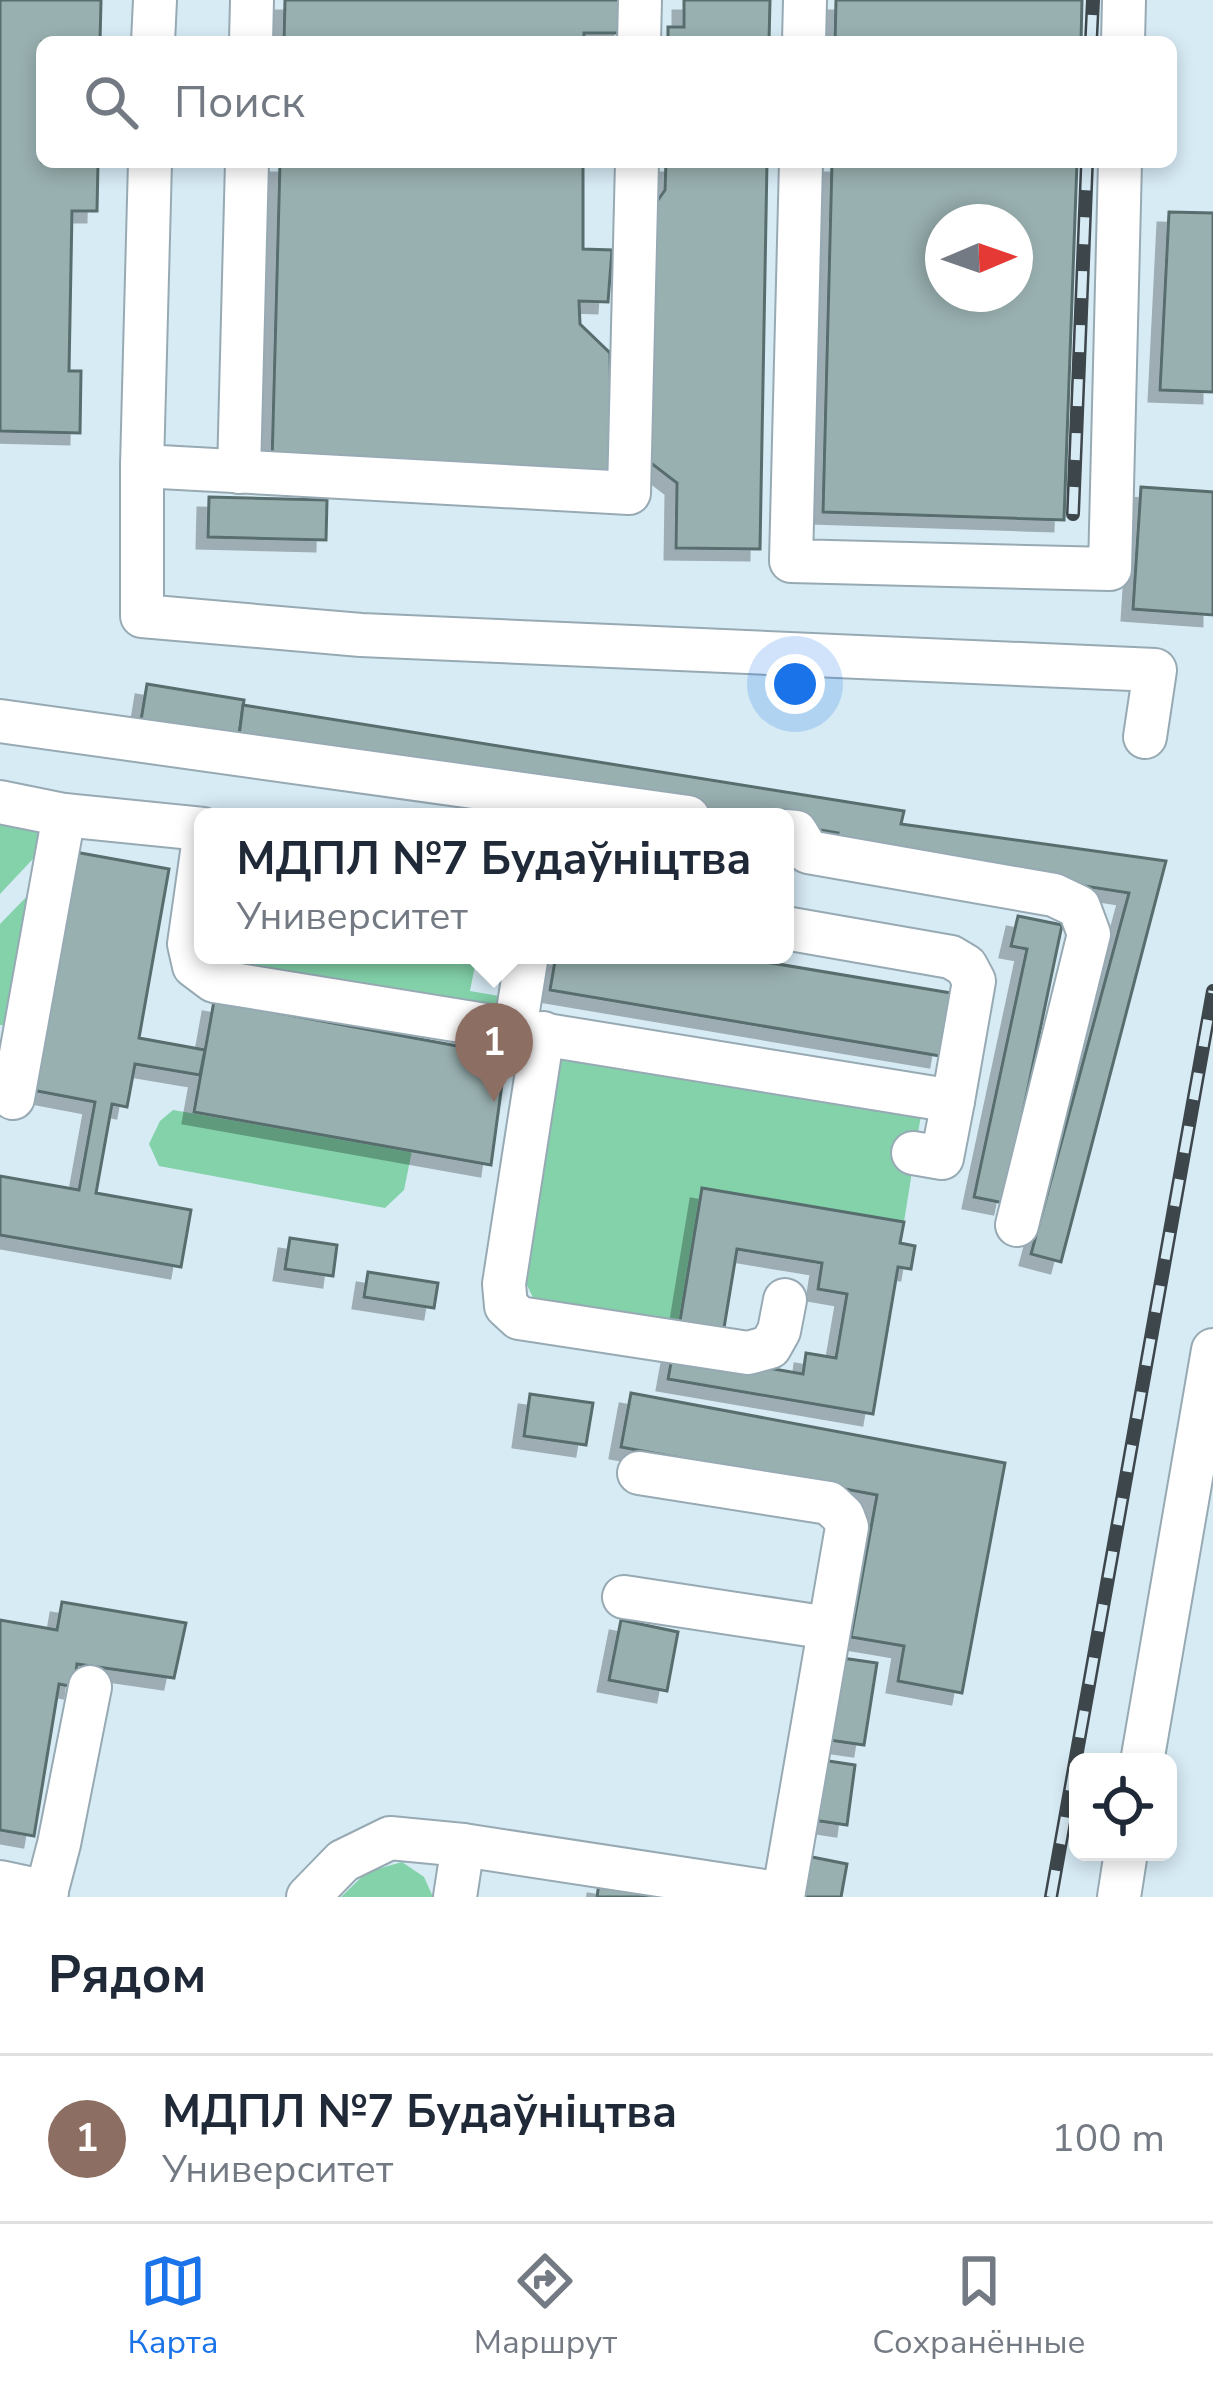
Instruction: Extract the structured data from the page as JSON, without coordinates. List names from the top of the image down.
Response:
{
  "north": "right",
  "page": {
    "search": "Поиск",
    "popup": ["МДПЛ №7 Будаўніцтва", "Университет"],
    "pins": "1",
    "heading": "Рядом",
    "list": [
      {
        "mark": "1",
        "name": "МДПЛ №7 Будаўніцтва",
        "note": "Университет",
        "value": "100 m"
      }
    ],
    "nav": ["Карта", "Маршрут", "Сохранённые"]
  }
}
